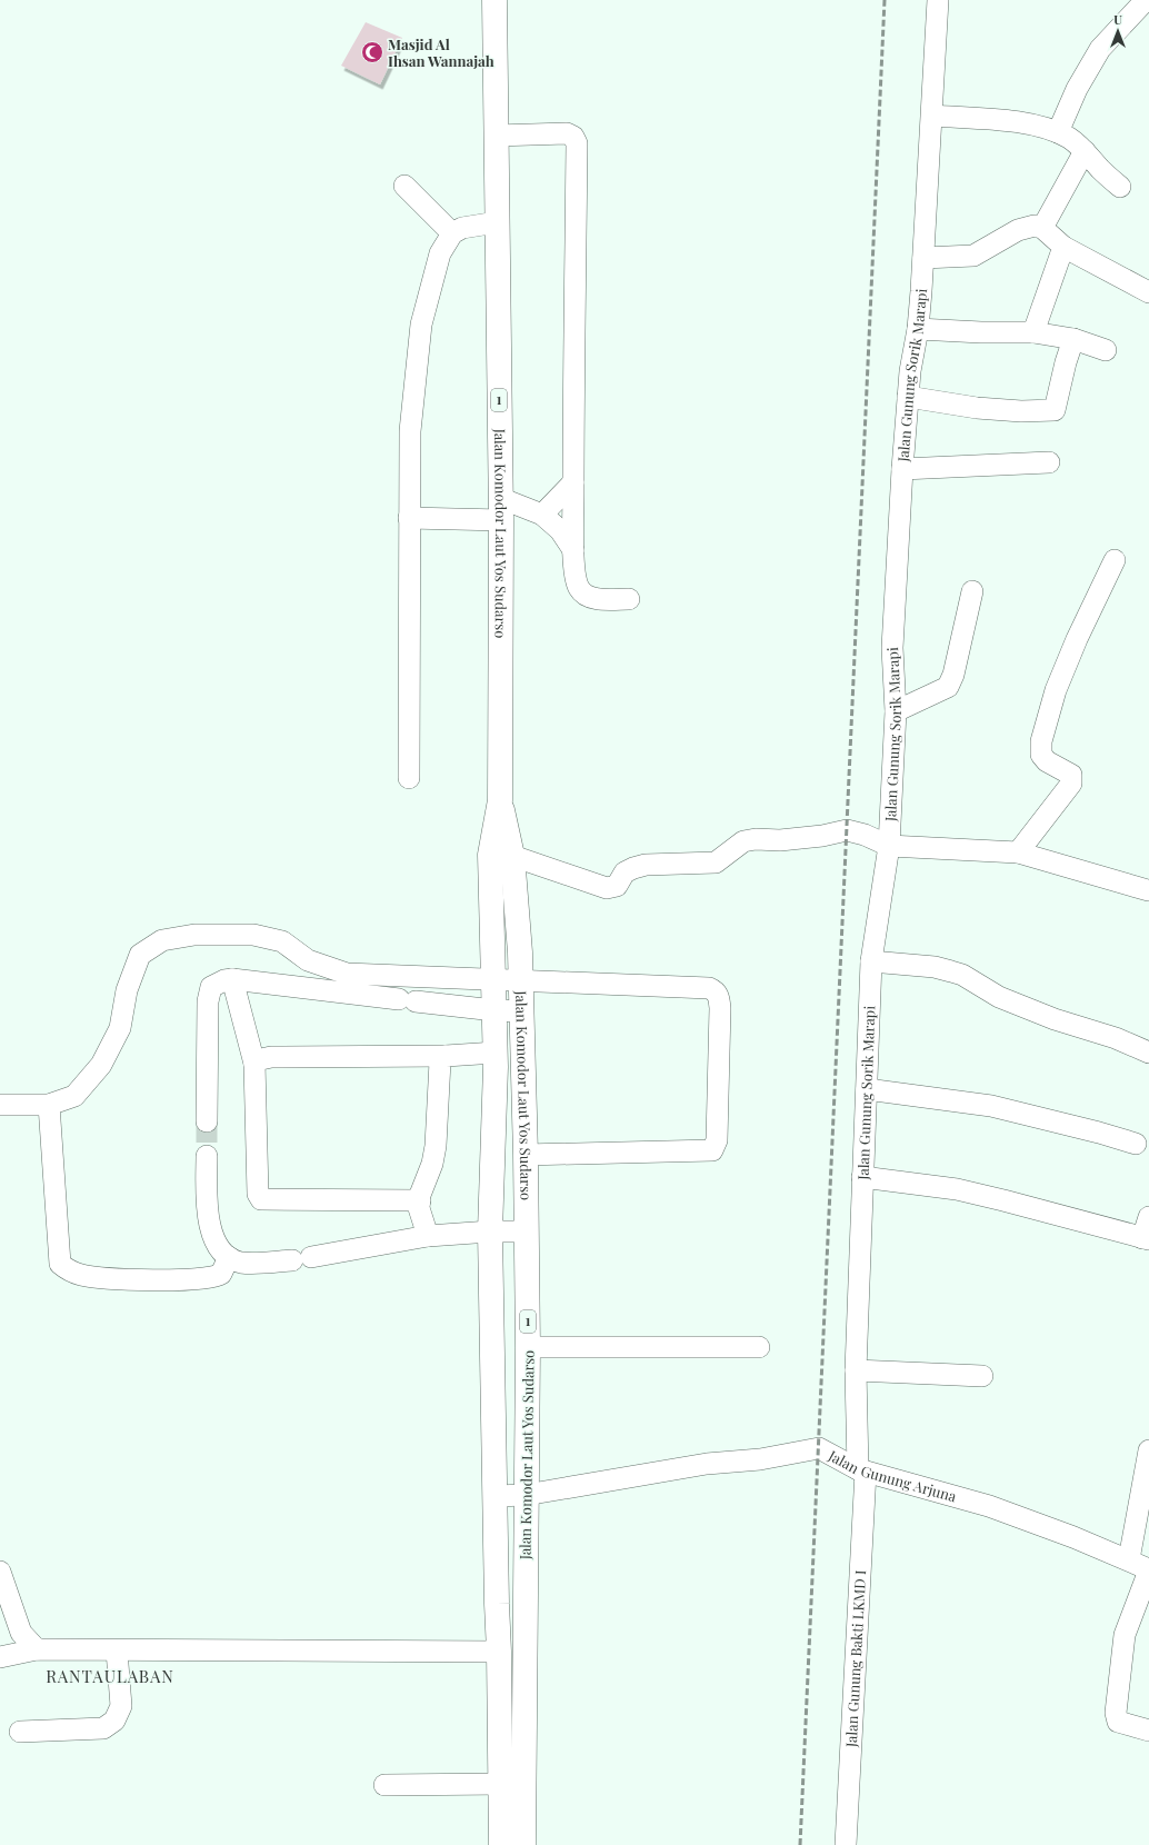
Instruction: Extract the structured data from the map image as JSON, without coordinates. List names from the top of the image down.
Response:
{
  "streets": {
    "highway": ["1", "Jalan Komodor Laut Yos Sudarso"],
    "street": ["Jalan Gunung Sorik Marapi", "Jalan Gunung Arjuna", "Jalan Gunung Bakti LKMD I"]
  },
  "crossings": [
    ["Jalan Gunung Sorik Marapi", "Jalan Gunung Arjuna"],
    ["Jalan Gunung Sorik Marapi", "Jalan Gunung Bakti LKMD I"],
    ["Jalan Komodor Laut Yos Sudarso", "Jalan Gunung Arjuna"],
    ["Jalan Gunung Arjuna", "Jalan Gunung Bakti LKMD I"]
  ],
  "districts": ["RANTAULABAN"],
  "places": {
    "mosque": ["Masjid Al Ihsan Wannajah"]
  },
  "north": "top"
}
